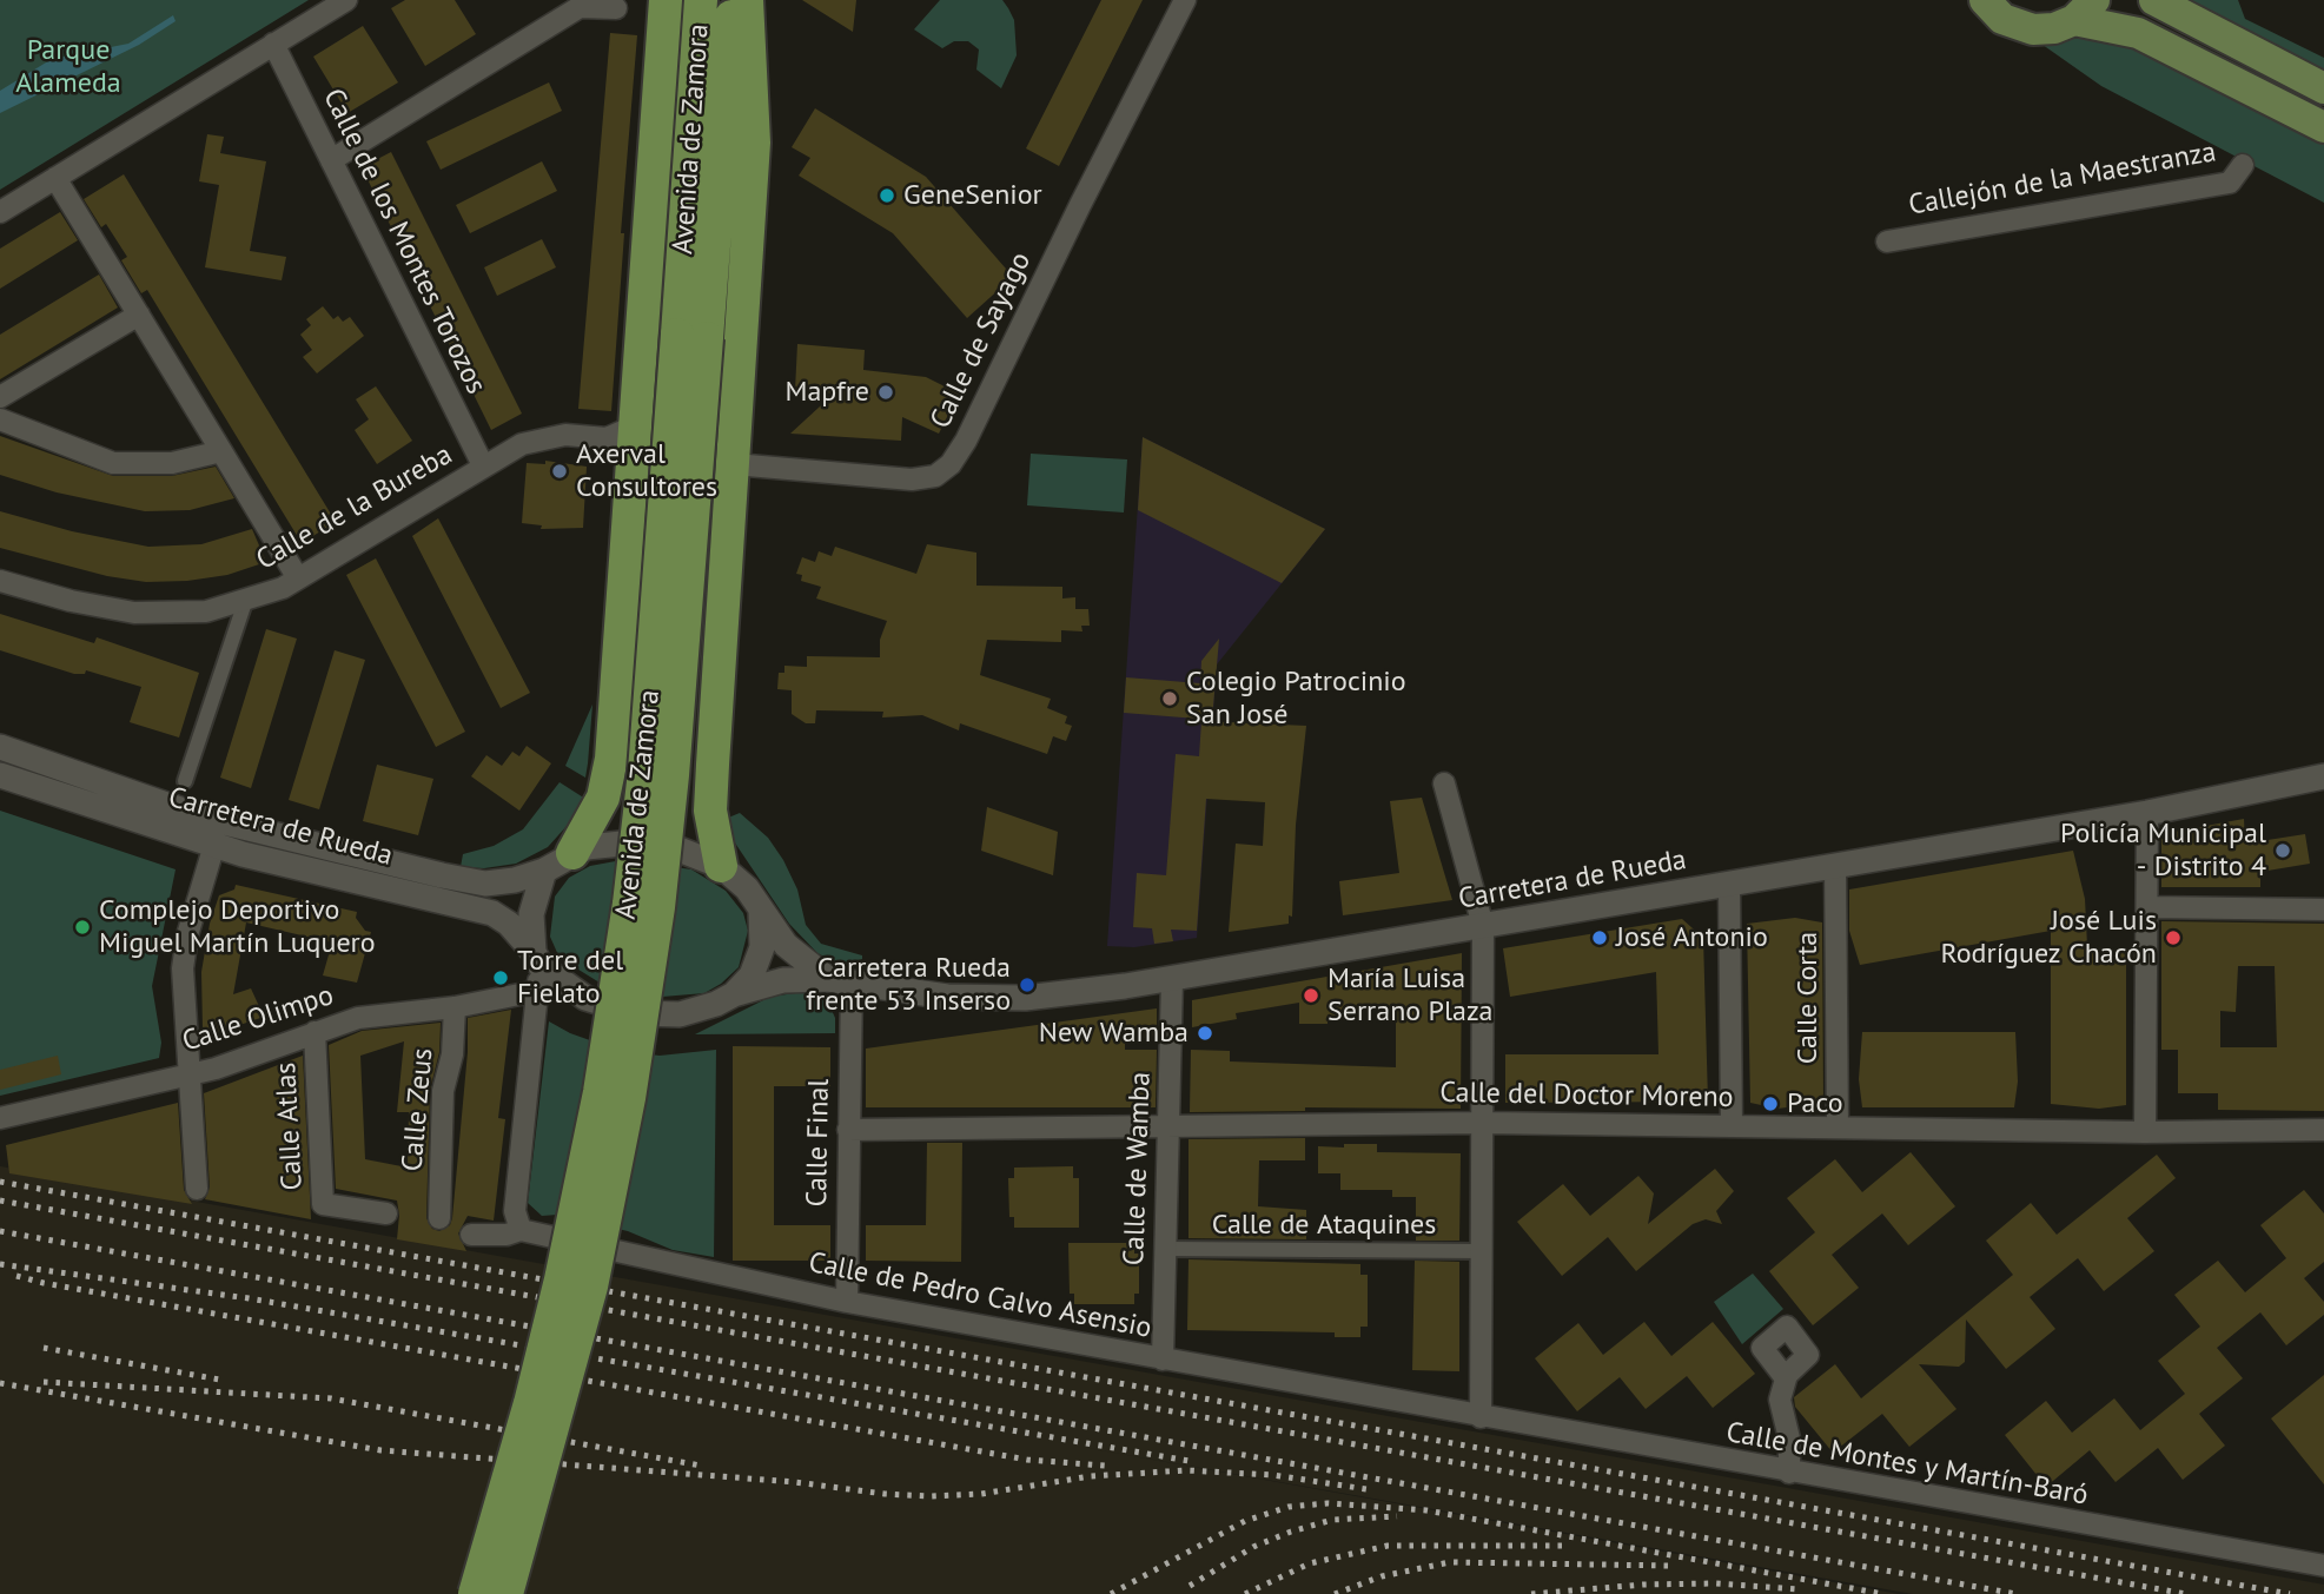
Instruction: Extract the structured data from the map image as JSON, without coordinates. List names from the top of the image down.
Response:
{
  "streets": {
    "highway": ["Avenida de Zamora"],
    "street": [
      "Callejón de la Maestranza",
      "Calle de los Montes Torozos",
      "Calle de Sayago",
      "Calle de la Bureba",
      "Carretera de Rueda",
      "Calle Corta",
      "Calle Olimpo",
      "Calle del Doctor Moreno",
      "Calle Zeus",
      "Calle Atlas",
      "Calle Final",
      "Calle de Wamba",
      "Calle de Ataquines",
      "Calle de Pedro Calvo Asensio",
      "Calle de Montes y Martín-Baró"
    ]
  },
  "crossings": [
    ["Calle de los Montes Torozos", "Calle de la Bureba"],
    ["Carretera de Rueda", "Calle Corta"],
    ["Carretera de Rueda", "Calle Olimpo"],
    ["Carretera de Rueda", "Calle Final"],
    ["Carretera de Rueda", "Calle de Wamba"],
    ["Calle Corta", "Calle del Doctor Moreno"],
    ["Calle Olimpo", "Calle Zeus"],
    ["Calle Olimpo", "Calle Atlas"],
    ["Calle del Doctor Moreno", "Calle Final"],
    ["Calle del Doctor Moreno", "Calle de Wamba"],
    ["Calle Final", "Calle de Pedro Calvo Asensio"],
    ["Calle de Wamba", "Calle de Ataquines"],
    ["Calle de Wamba", "Calle de Pedro Calvo Asensio"],
    ["Calle de Pedro Calvo Asensio", "Calle de Montes y Martín-Baró"]
  ],
  "parks": ["Parque Alameda"],
  "places": [
    "GeneSenior",
    "Mapfre",
    "Axerval Consultores",
    "Colegio Patrocinio San José",
    "Policía Municipal - Distrito 4",
    "Complejo Deportivo Miguel Martín Luquero",
    "José Antonio",
    "José Luis Rodríguez Chacón",
    "Torre del Fielato",
    "Carretera Rueda frente 53 Inserso",
    "María Luisa Serrano Plaza",
    "New Wamba",
    "Paco"
  ]
}
